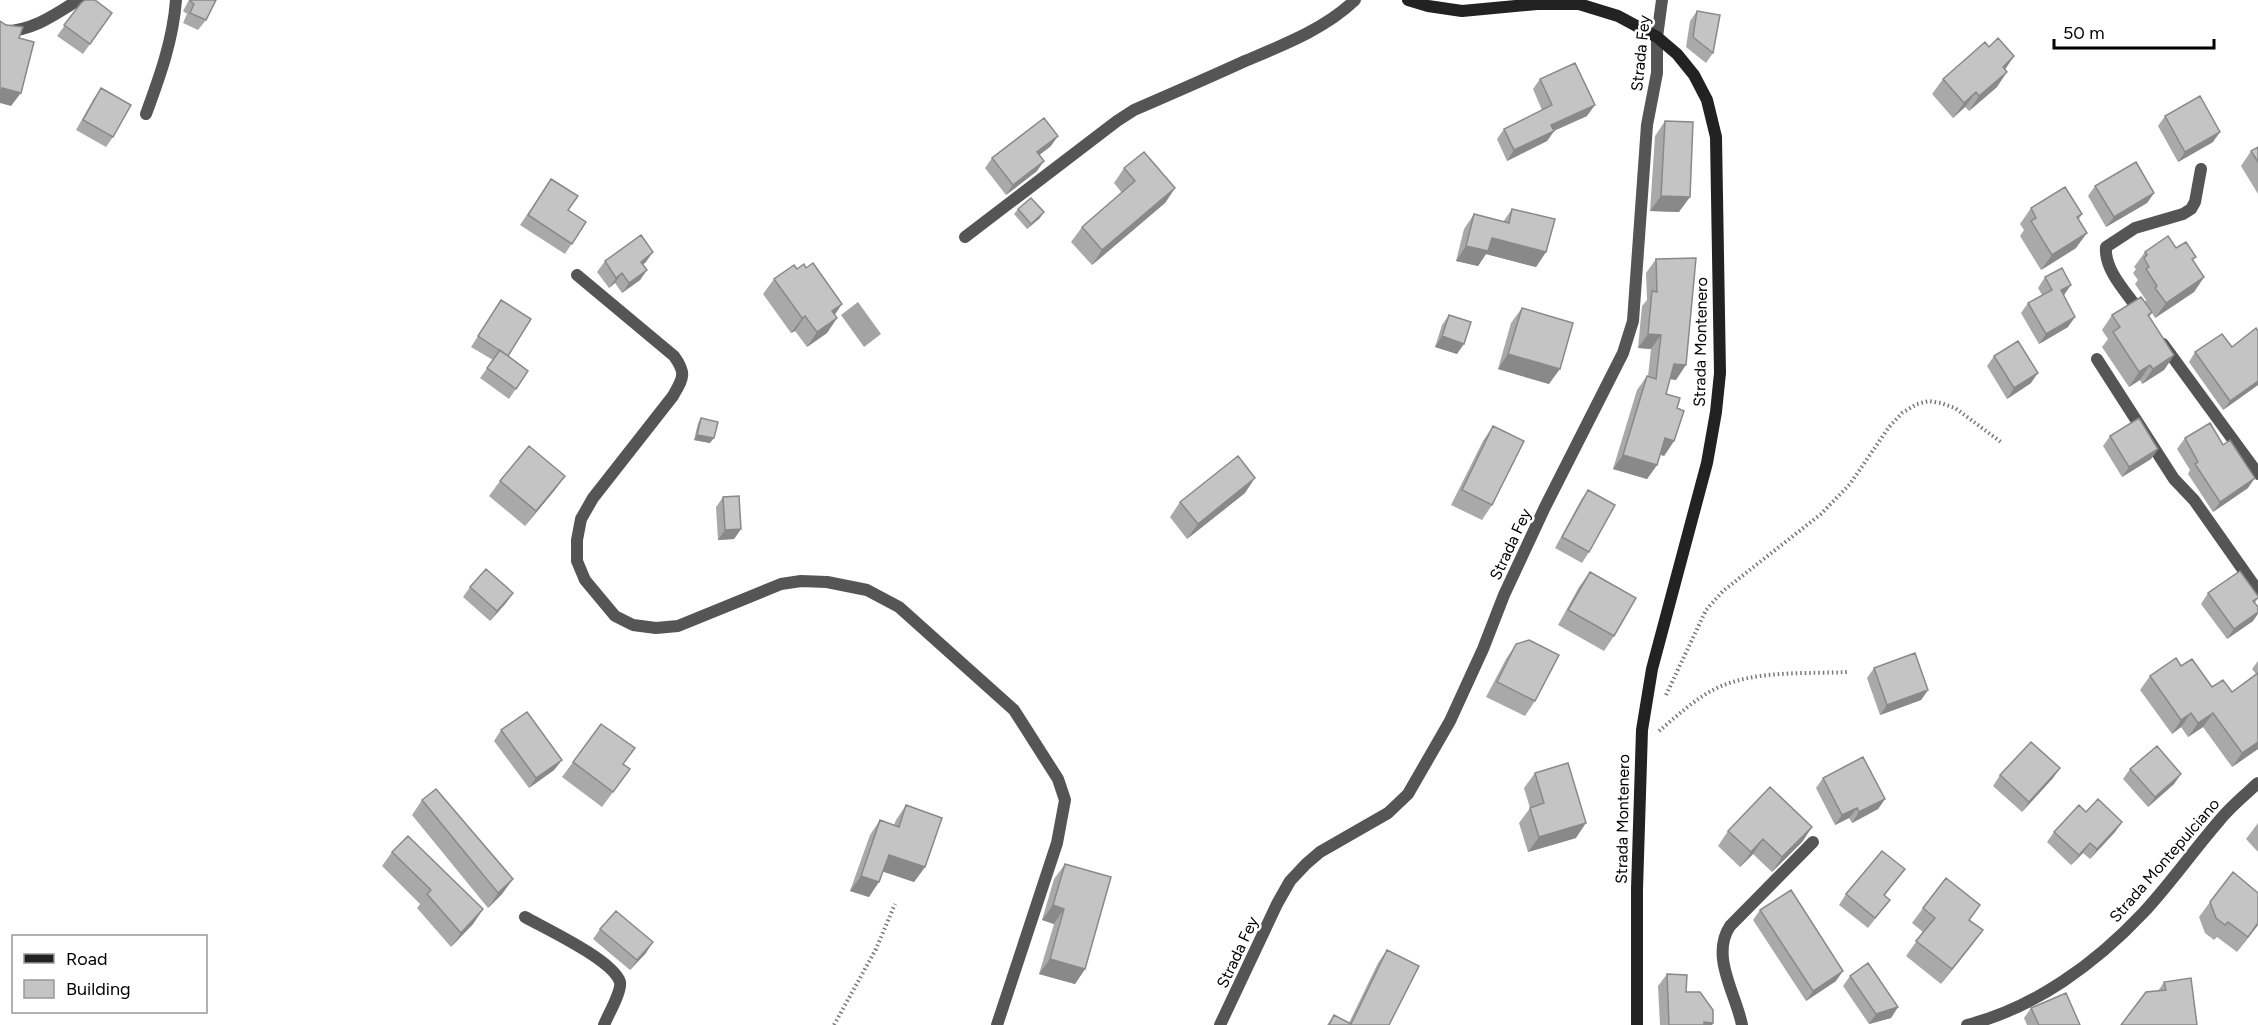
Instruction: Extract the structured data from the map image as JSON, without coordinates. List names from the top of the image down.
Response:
{
  "streets": {
    "main road": ["Strada Montenero"],
    "street": ["Strada Fey", "Strada Montepulciano"]
  },
  "crossings": [
    ["Strada Fey", "Strada Montenero"]
  ],
  "legend": ["Road", "Building"],
  "scale_bar": "50 m"
}
